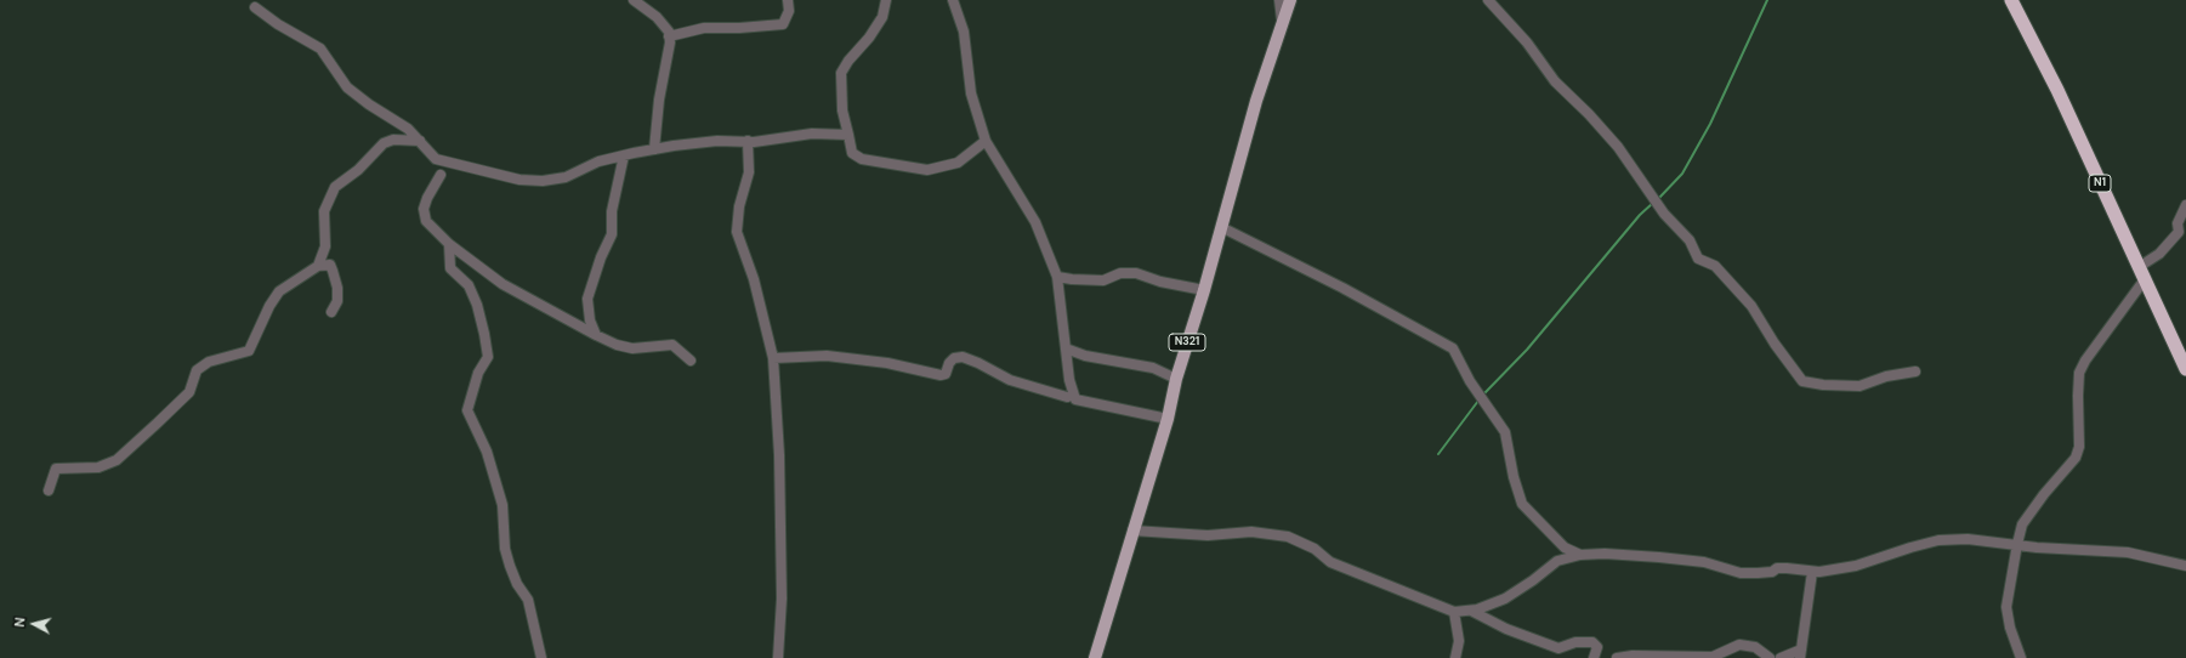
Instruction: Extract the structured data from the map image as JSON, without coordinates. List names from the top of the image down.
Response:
{
  "streets": {
    "highway": ["N1"],
    "main road": ["N321"]
  },
  "north": "left"
}
